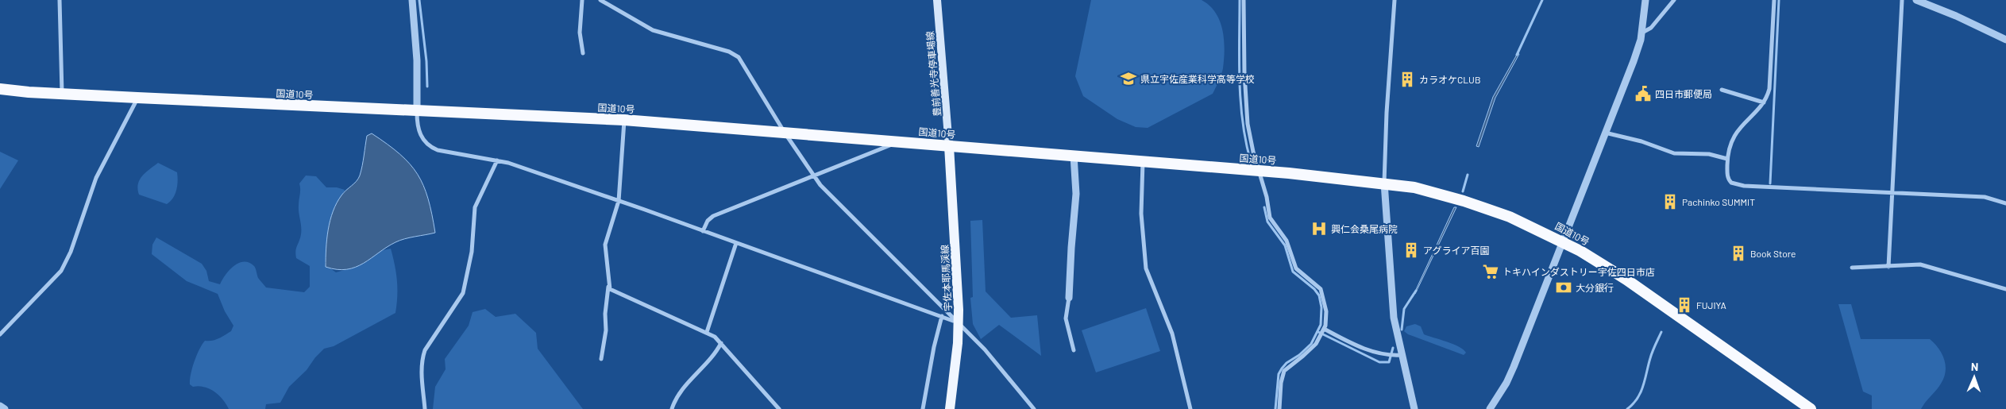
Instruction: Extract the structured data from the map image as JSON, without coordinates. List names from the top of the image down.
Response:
{
  "streets": {
    "highway": ["国道10号"],
    "main road": ["豊前善光寺停車場線", "宇佐本耶馬渓線"]
  },
  "crossings": [
    ["豊前善光寺停車場線", "国道10号"],
    ["豊前善光寺停車場線", "宇佐本耶馬渓線"],
    ["国道10号", "宇佐本耶馬渓線"]
  ],
  "places": {
    "school or university": ["県立宇佐産業科学高等学校"],
    "building": [
      "カラオケCLUB",
      "Pachinko SUMMIT",
      "アグライア百園",
      "Book Store",
      "FUJIYA"
    ],
    "public building": ["四日市郵便局"],
    "hospital": ["興仁会桑尾病院"],
    "supermarket": ["トキハインダストリー宇佐四日市店"],
    "bank": ["大分銀行"]
  },
  "north": "top"
}
